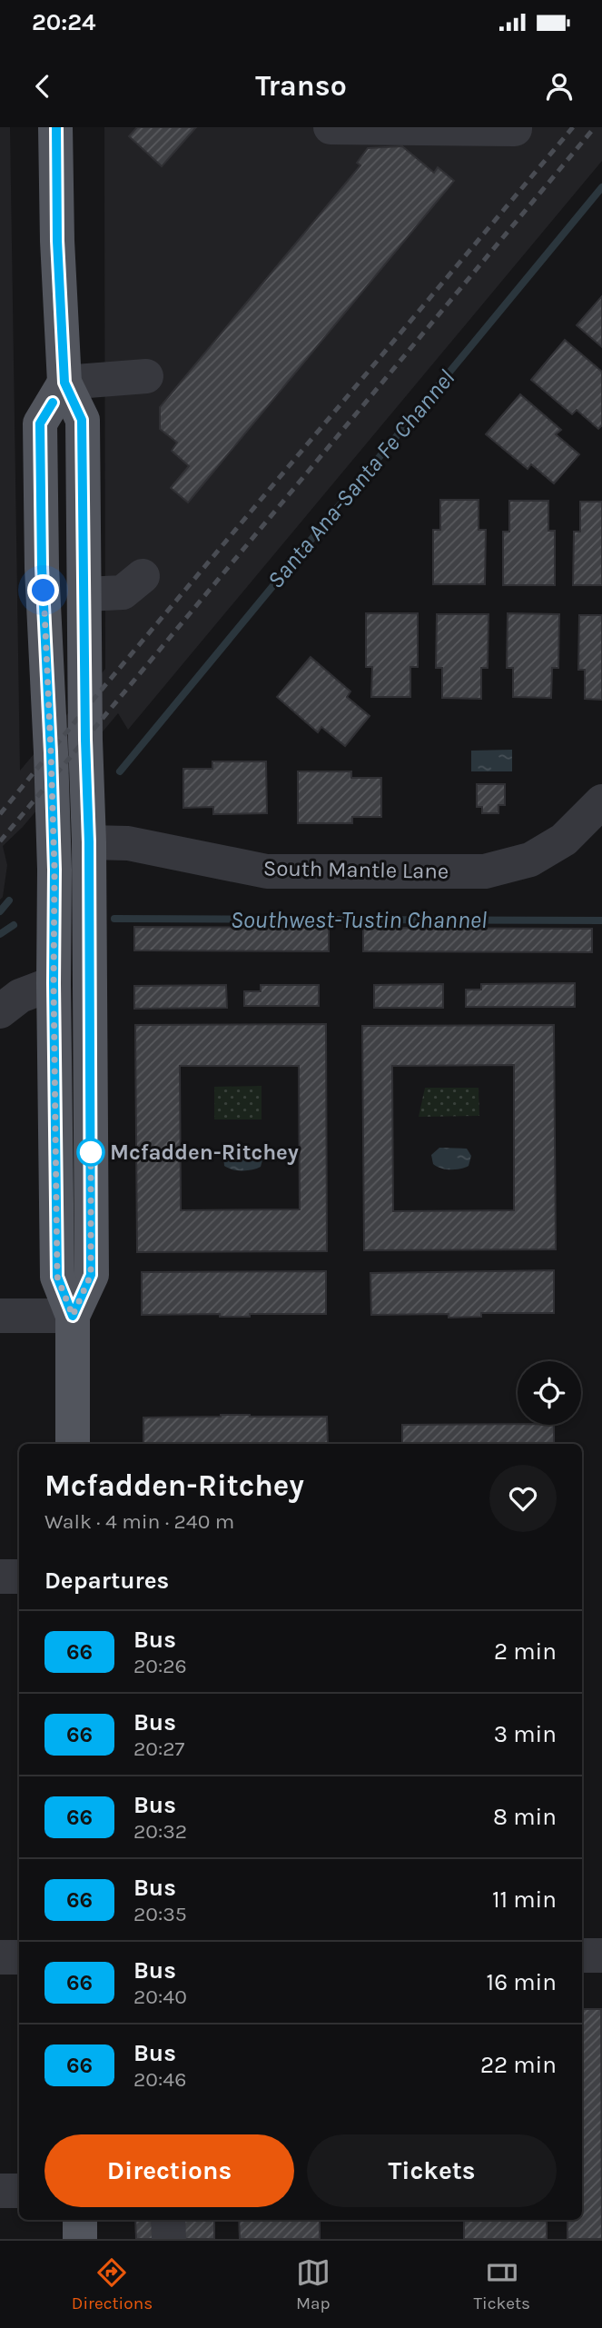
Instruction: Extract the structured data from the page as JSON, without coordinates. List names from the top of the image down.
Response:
{
  "streets": {
    "street": ["South Mantle Lane"]
  },
  "water": ["Santa Ana-Santa Fe Channel", "Southwest-Tustin Channel"],
  "places": ["Mcfadden-Ritchey"],
  "lines": ["bus line 66"],
  "page": {
    "status": "20:24",
    "header": "Transo",
    "heading": [
      ["Mcfadden-Ritchey", "Walk · 4 min · 240 m"],
      "Departures"
    ],
    "list": [
      {
        "mark": "66",
        "name": "Bus",
        "note": "20:26",
        "value": "2 min"
      },
      {
        "mark": "66",
        "name": "Bus",
        "note": "20:27",
        "value": "3 min"
      },
      {
        "mark": "66",
        "name": "Bus",
        "note": "20:32",
        "value": "8 min"
      },
      {
        "mark": "66",
        "name": "Bus",
        "note": "20:35",
        "value": "11 min"
      },
      {
        "mark": "66",
        "name": "Bus",
        "note": "20:40",
        "value": "16 min"
      },
      {
        "mark": "66",
        "name": "Bus",
        "note": "20:46",
        "value": "22 min"
      }
    ],
    "buttons": ["Directions", "Tickets"],
    "tabs": ["Directions", "Map", "Tickets"]
  }
}
